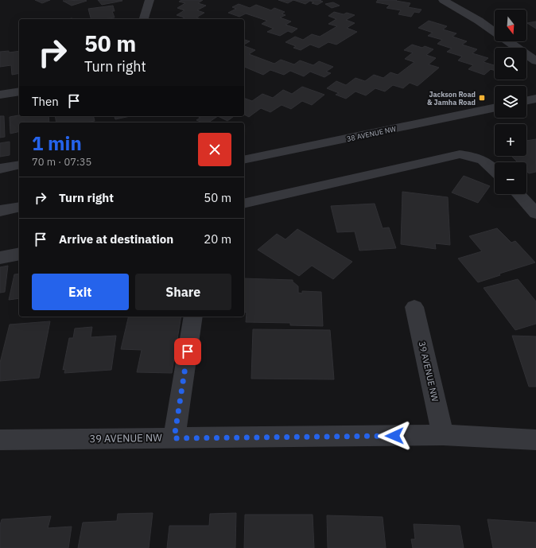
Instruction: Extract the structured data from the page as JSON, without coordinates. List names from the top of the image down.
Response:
{
  "streets": {
    "street": ["38 AVENUE NW", "39 AVENUE NW"]
  },
  "places": {
    "transit": ["Jackson Road & Jamha Road"]
  },
  "north": "bottom",
  "page": {
    "map_buttons": ["+", "−"],
    "turn": ["50 m", "Turn right"],
    "then": "Then",
    "heading": ["1 min", "70 m · 07:35"],
    "list": [
      {
        "name": "Turn right",
        "value": "50 m"
      },
      {
        "name": "Arrive at destination",
        "value": "20 m"
      }
    ],
    "buttons": ["Exit", "Share"]
  }
}
